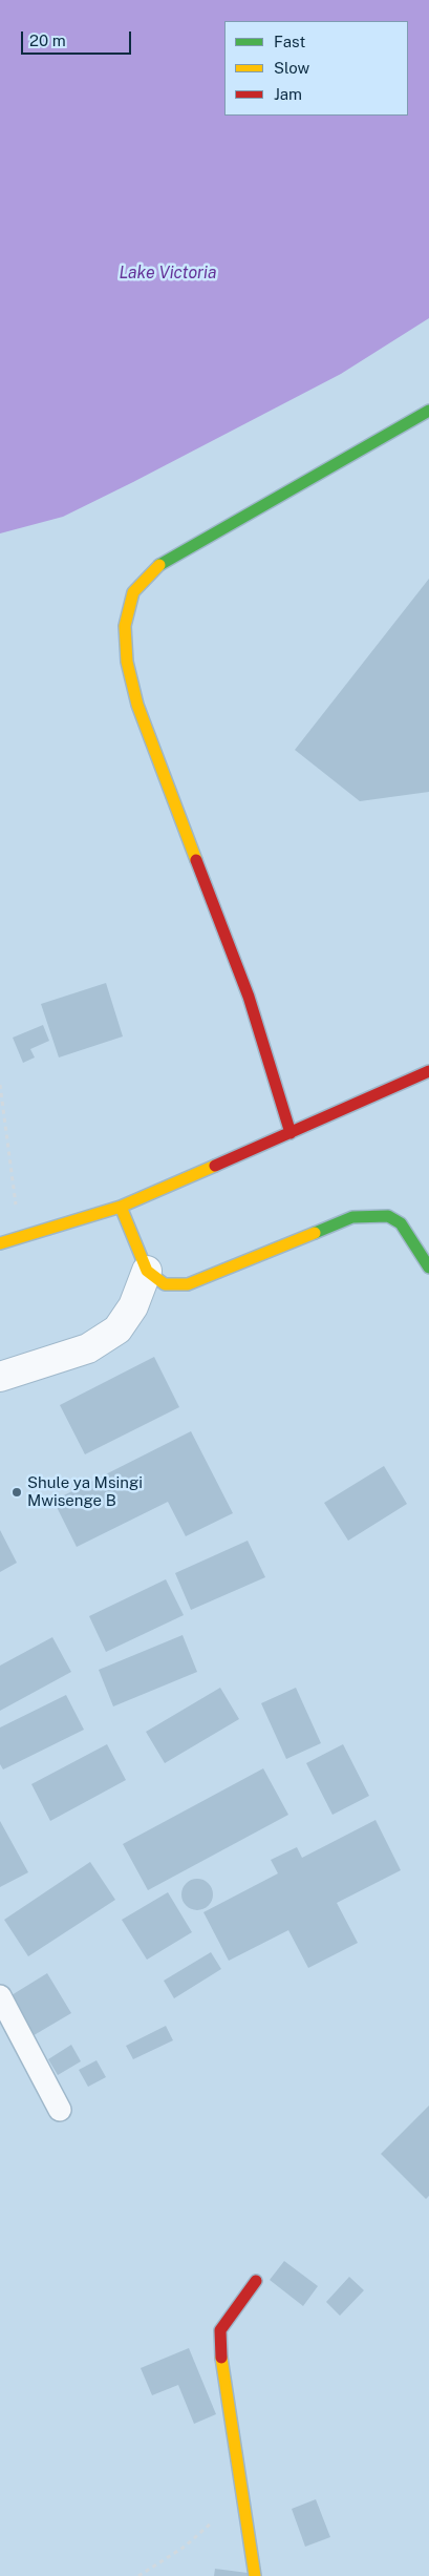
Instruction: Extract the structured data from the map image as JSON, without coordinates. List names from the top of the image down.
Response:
{
  "water": ["Lake Victoria"],
  "places": ["Shule ya Msingi Mwisenge B"],
  "legend": ["Fast", "Slow", "Jam"],
  "scale_bar": "20 m"
}
